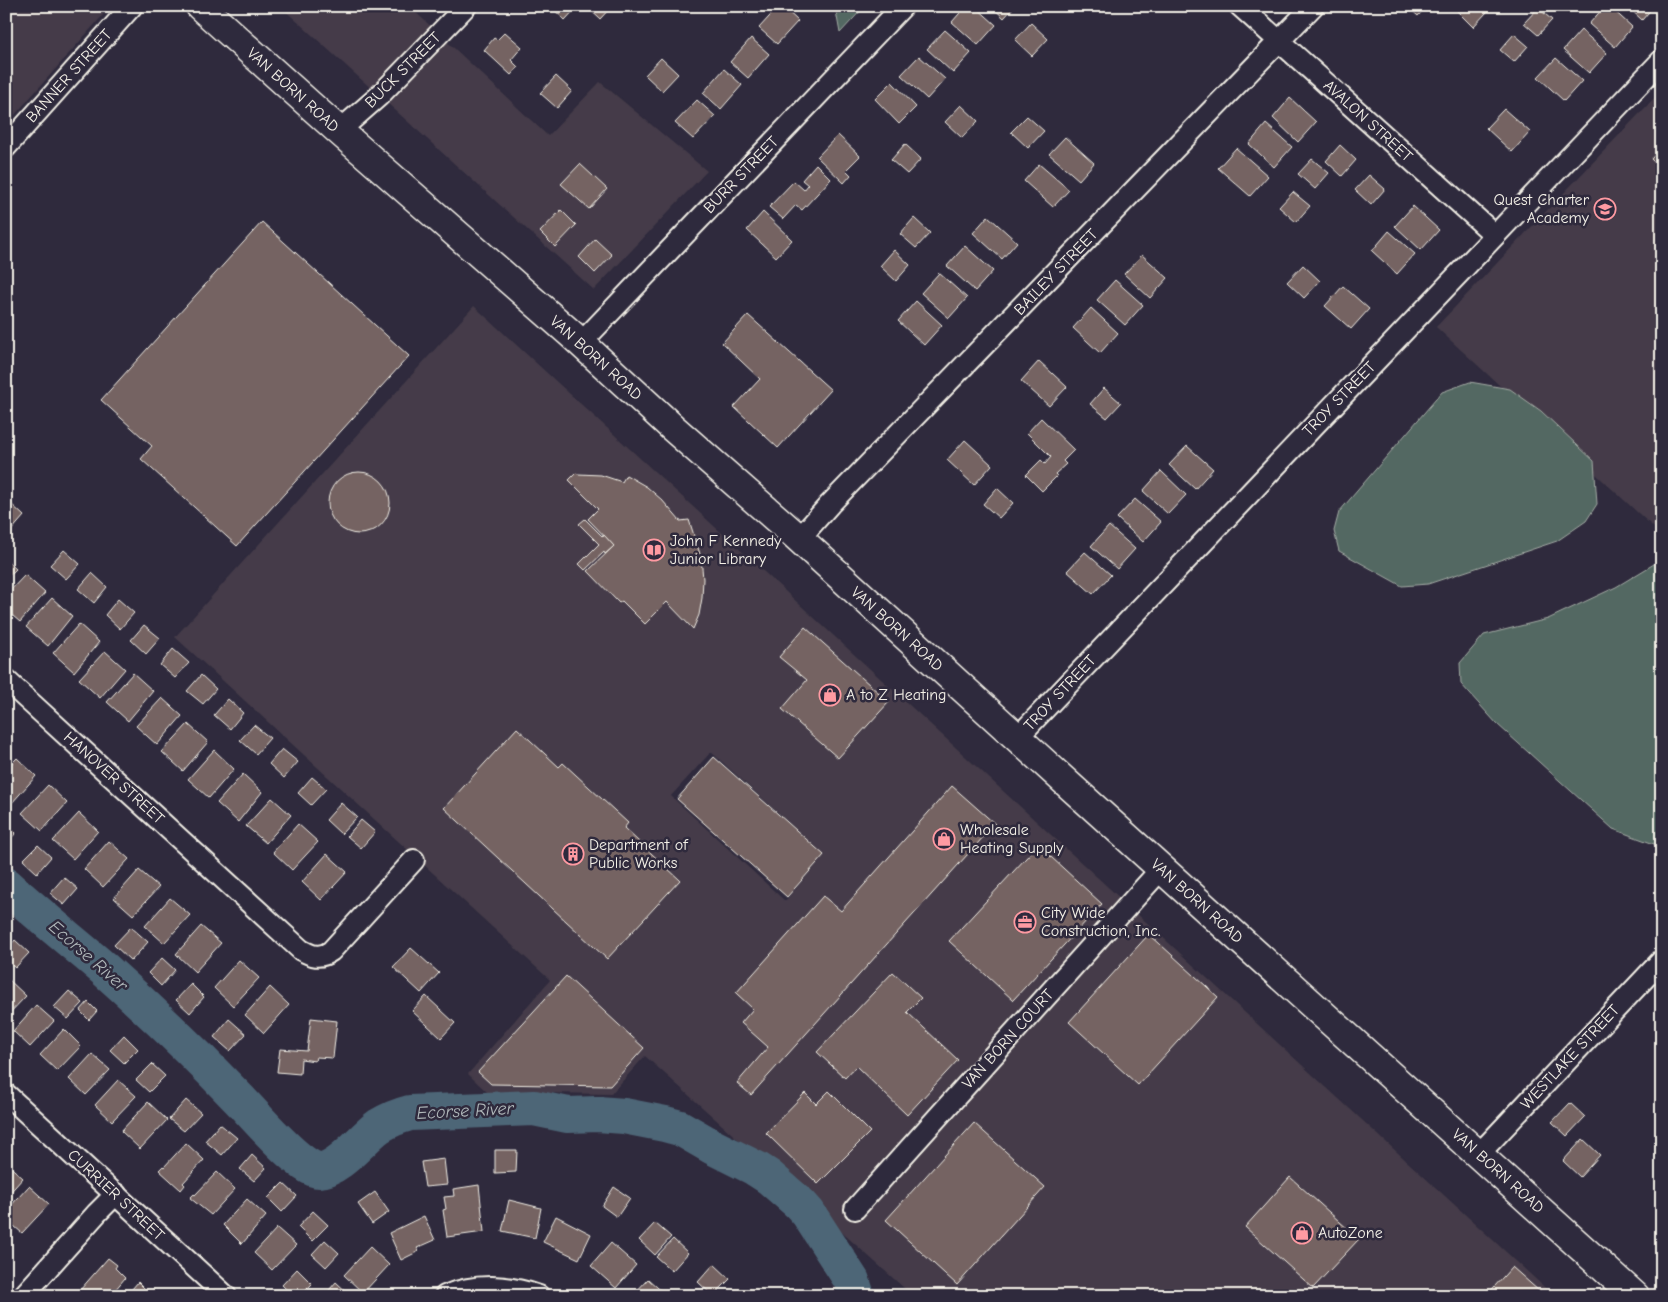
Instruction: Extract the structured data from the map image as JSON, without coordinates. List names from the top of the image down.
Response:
{
  "streets": {
    "main road": ["VAN BORN ROAD"],
    "street": [
      "BUCK STREET",
      "BANNER STREET",
      "AVALON STREET",
      "BURR STREET",
      "BAILEY STREET",
      "TROY STREET",
      "HANOVER STREET",
      "VAN BORN COURT",
      "WESTLAKE STREET",
      "CURRIER STREET"
    ]
  },
  "crossings": [
    ["BUCK STREET", "VAN BORN ROAD"],
    ["VAN BORN ROAD", "BURR STREET"],
    ["VAN BORN ROAD", "BAILEY STREET"],
    ["VAN BORN ROAD", "TROY STREET"],
    ["VAN BORN ROAD", "VAN BORN COURT"],
    ["VAN BORN ROAD", "WESTLAKE STREET"],
    ["AVALON STREET", "BAILEY STREET"],
    ["AVALON STREET", "TROY STREET"]
  ],
  "water": ["Ecorse River"],
  "places": {
    "school or university": ["Quest Charter Academy"],
    "library": ["John F Kennedy Junior Library"],
    "shop": ["A to Z Heating", "Wholesale Heating Supply", "AutoZone"],
    "building": ["Department of Public Works"],
    "office": ["City Wide Construction, Inc."]
  }
}
